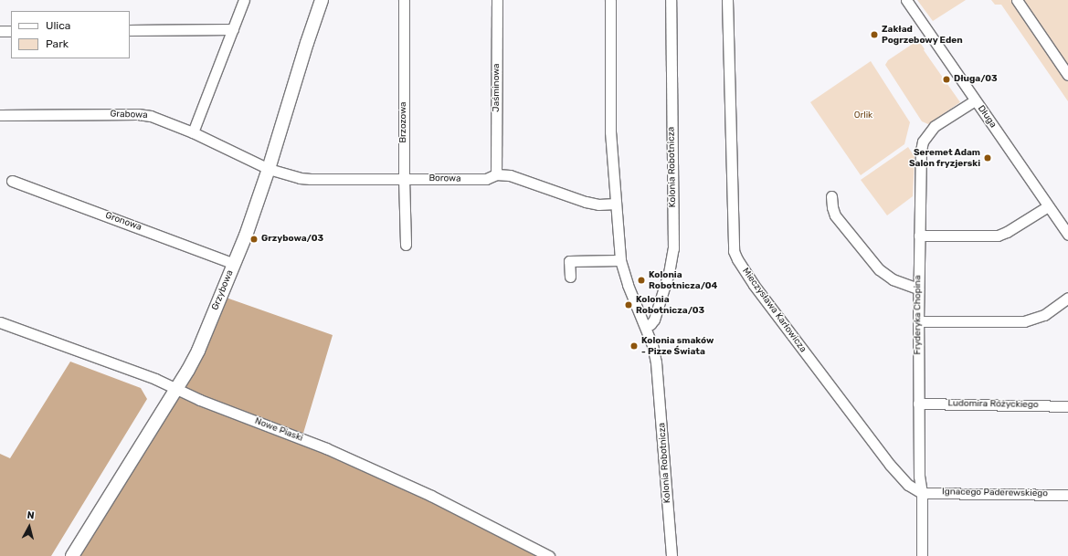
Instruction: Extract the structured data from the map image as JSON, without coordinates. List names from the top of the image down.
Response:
{
  "streets": {
    "main road": ["Grzybowa"],
    "street": [
      "Jaśminowa",
      "Grabowa",
      "Długa",
      "Brzozowa",
      "Kolonia Robotnicza",
      "Borowa",
      "Gronowa",
      "Mieczysława Karłowicza",
      "Fryderyka Chopina",
      "Ludomira Różyckiego",
      "Nowe Piaski",
      "Ignacego Paderewskiego"
    ]
  },
  "crossings": [
    ["Jaśminowa", "Borowa"],
    ["Grabowa", "Borowa"],
    ["Grabowa", "Grzybowa"],
    ["Długa", "Fryderyka Chopina"],
    ["Brzozowa", "Borowa"],
    ["Kolonia Robotnicza", "Borowa"],
    ["Borowa", "Grzybowa"],
    ["Gronowa", "Grzybowa"],
    ["Grzybowa", "Nowe Piaski"],
    ["Mieczysława Karłowicza", "Fryderyka Chopina"],
    ["Mieczysława Karłowicza", "Ignacego Paderewskiego"],
    ["Fryderyka Chopina", "Ludomira Różyckiego"],
    ["Fryderyka Chopina", "Ignacego Paderewskiego"]
  ],
  "parks": ["Orlik"],
  "places": [
    "Zakład Pogrzebowy Eden",
    "Długa/03",
    "Seremet Adam Salon fryzjerski",
    "Grzybowa/03",
    "Kolonia Robotnicza/04",
    "Kolonia Robotnicza/03",
    "Kolonia smaków - Pizze Świata"
  ],
  "legend": ["Ulica", "Park"],
  "north": "top"
}
